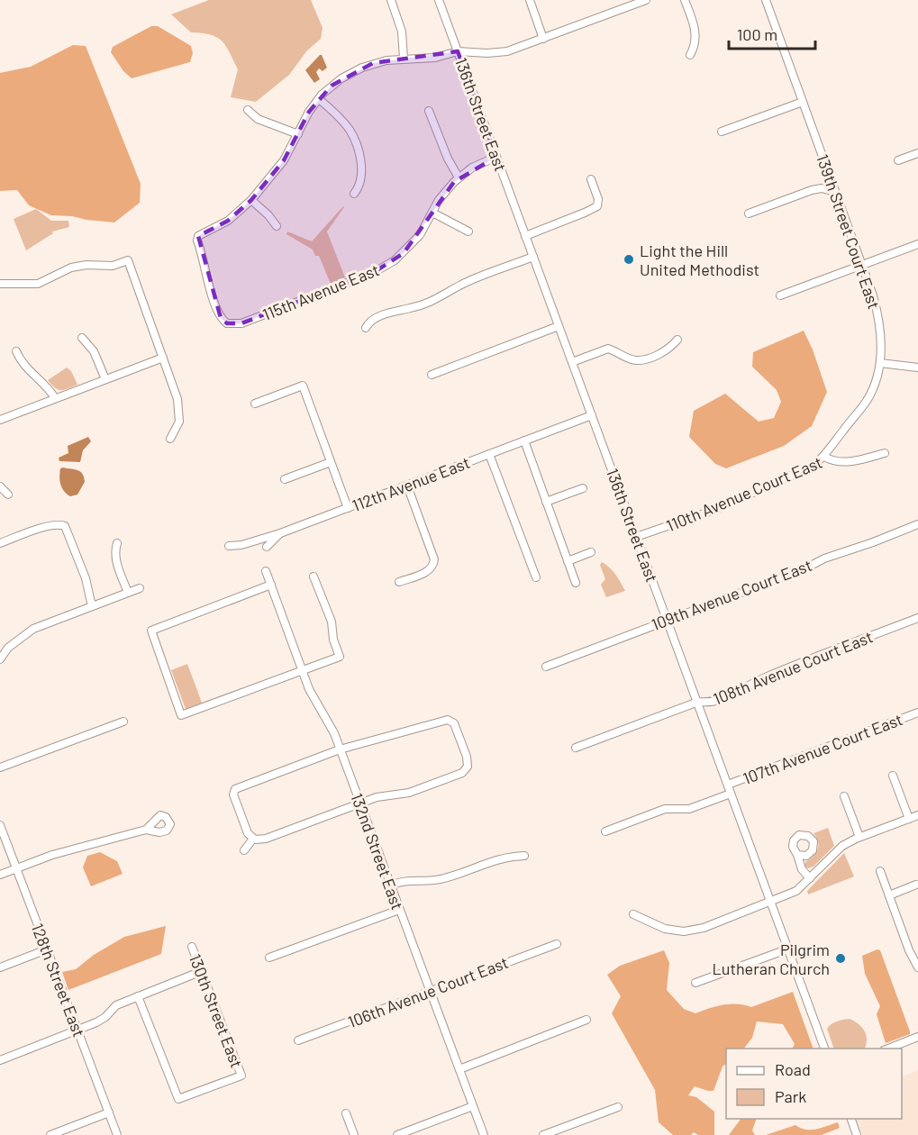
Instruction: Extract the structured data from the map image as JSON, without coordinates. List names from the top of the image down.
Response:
{
  "streets": {
    "street": [
      "136th Street East",
      "139th Street Court East",
      "115th Avenue East",
      "112th Avenue East",
      "110th Avenue Court East",
      "109th Avenue Court East",
      "108th Avenue Court East",
      "107th Avenue Court East",
      "132nd Street East",
      "128th Street East",
      "106th Avenue Court East",
      "130th Street East"
    ]
  },
  "crossings": [
    ["136th Street East", "115th Avenue East"],
    ["136th Street East", "112th Avenue East"],
    ["136th Street East", "110th Avenue Court East"],
    ["136th Street East", "109th Avenue Court East"],
    ["136th Street East", "108th Avenue Court East"],
    ["136th Street East", "107th Avenue Court East"],
    ["139th Street Court East", "110th Avenue Court East"],
    ["132nd Street East", "106th Avenue Court East"]
  ],
  "places": ["Light the Hill United Methodist", "Pilgrim Lutheran Church"],
  "legend": ["Road", "Park"],
  "scale_bar": "100 m"
}
